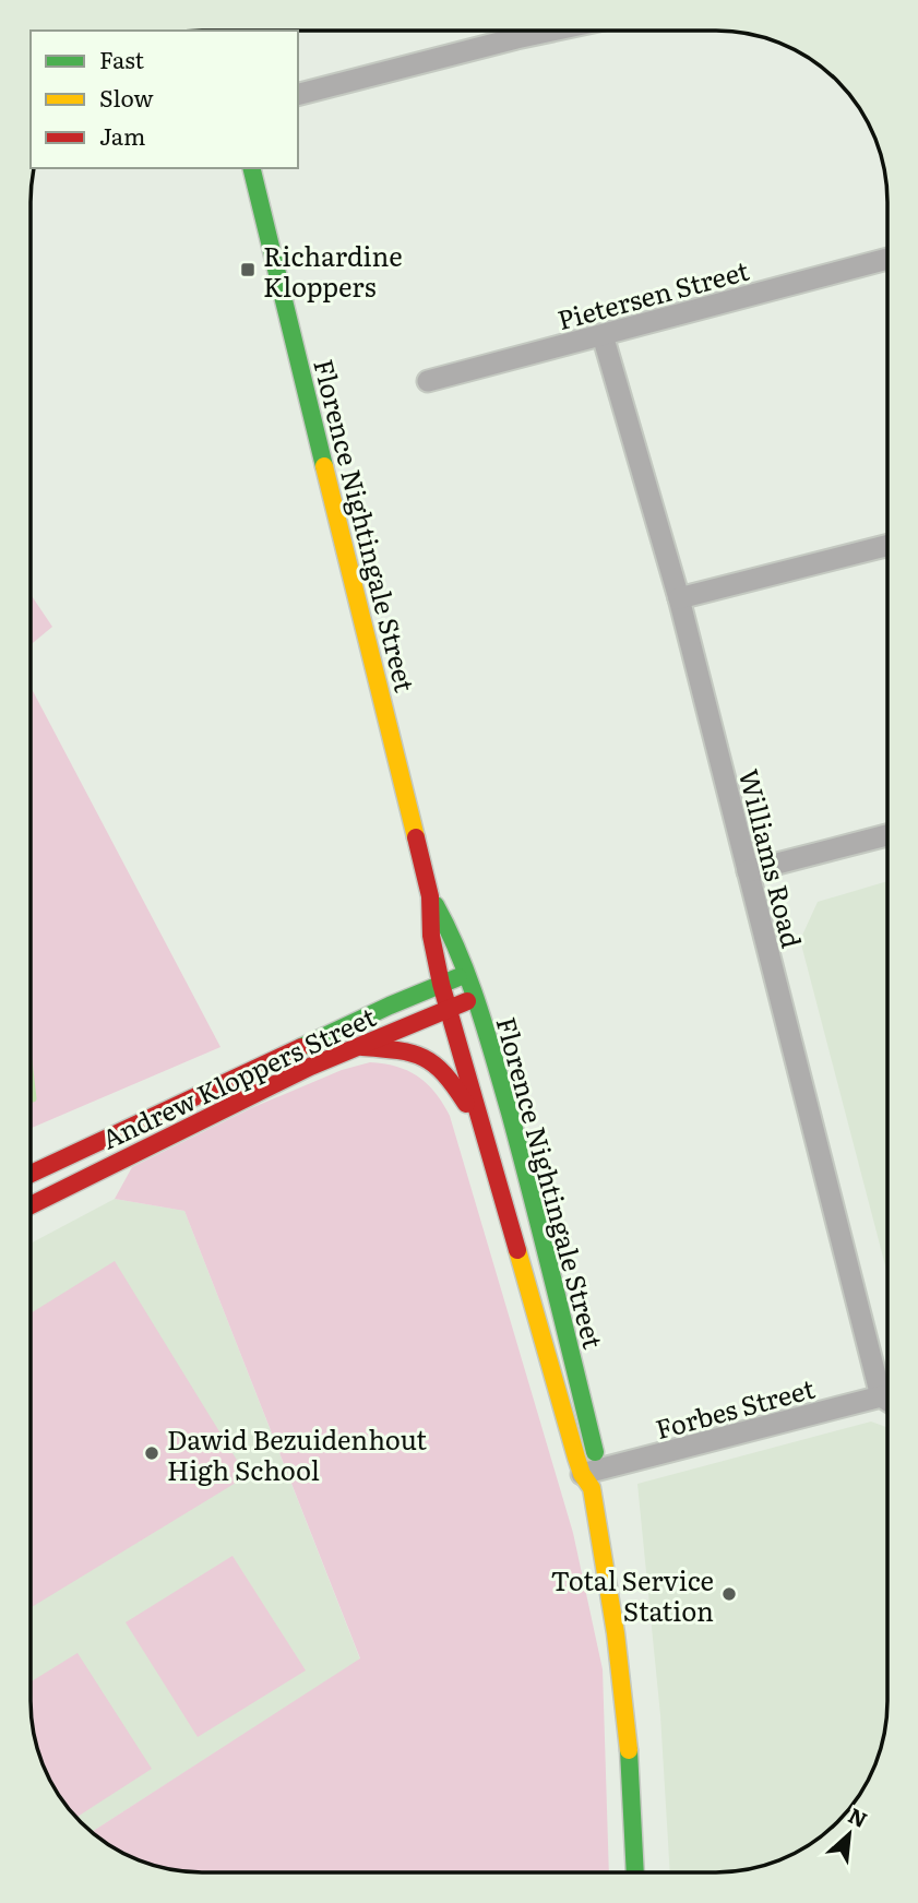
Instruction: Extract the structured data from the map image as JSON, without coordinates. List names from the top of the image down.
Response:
{
  "streets": {
    "main road": ["Florence Nightingale Street", "Andrew Kloppers Street"],
    "street": ["Pietersen Street", "Williams Road", "Forbes Street"]
  },
  "crossings": [
    ["Pietersen Street", "Williams Road"],
    ["Florence Nightingale Street", "Andrew Kloppers Street"],
    ["Florence Nightingale Street", "Forbes Street"]
  ],
  "places": {
    "transit": ["Richardine Kloppers"],
    "other": ["Dawid Bezuidenhout High School", "Total Service Station"]
  },
  "legend": ["Fast", "Slow", "Jam"],
  "north": "top right"
}
